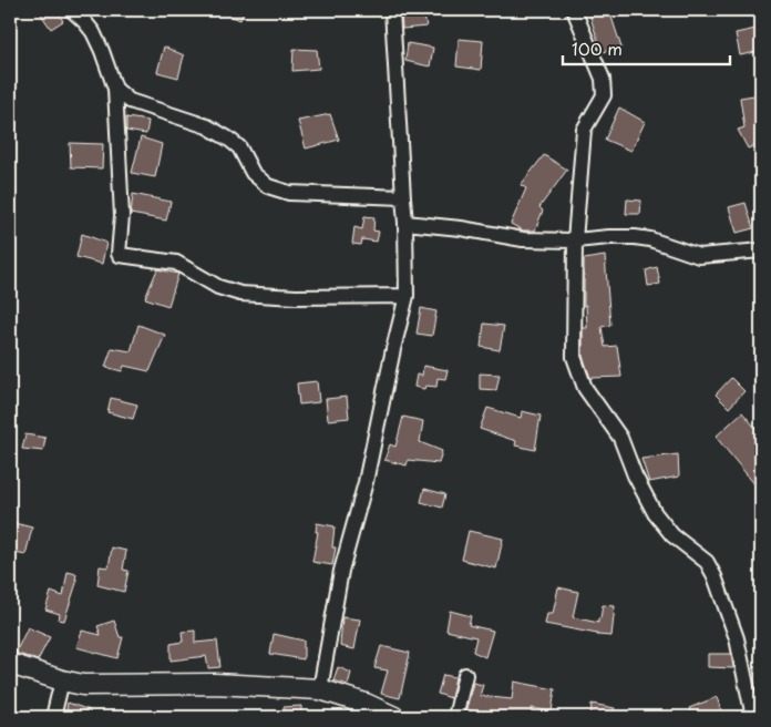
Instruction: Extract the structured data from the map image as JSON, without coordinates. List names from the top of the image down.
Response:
{
  "scale_bar": "100 m"
}
